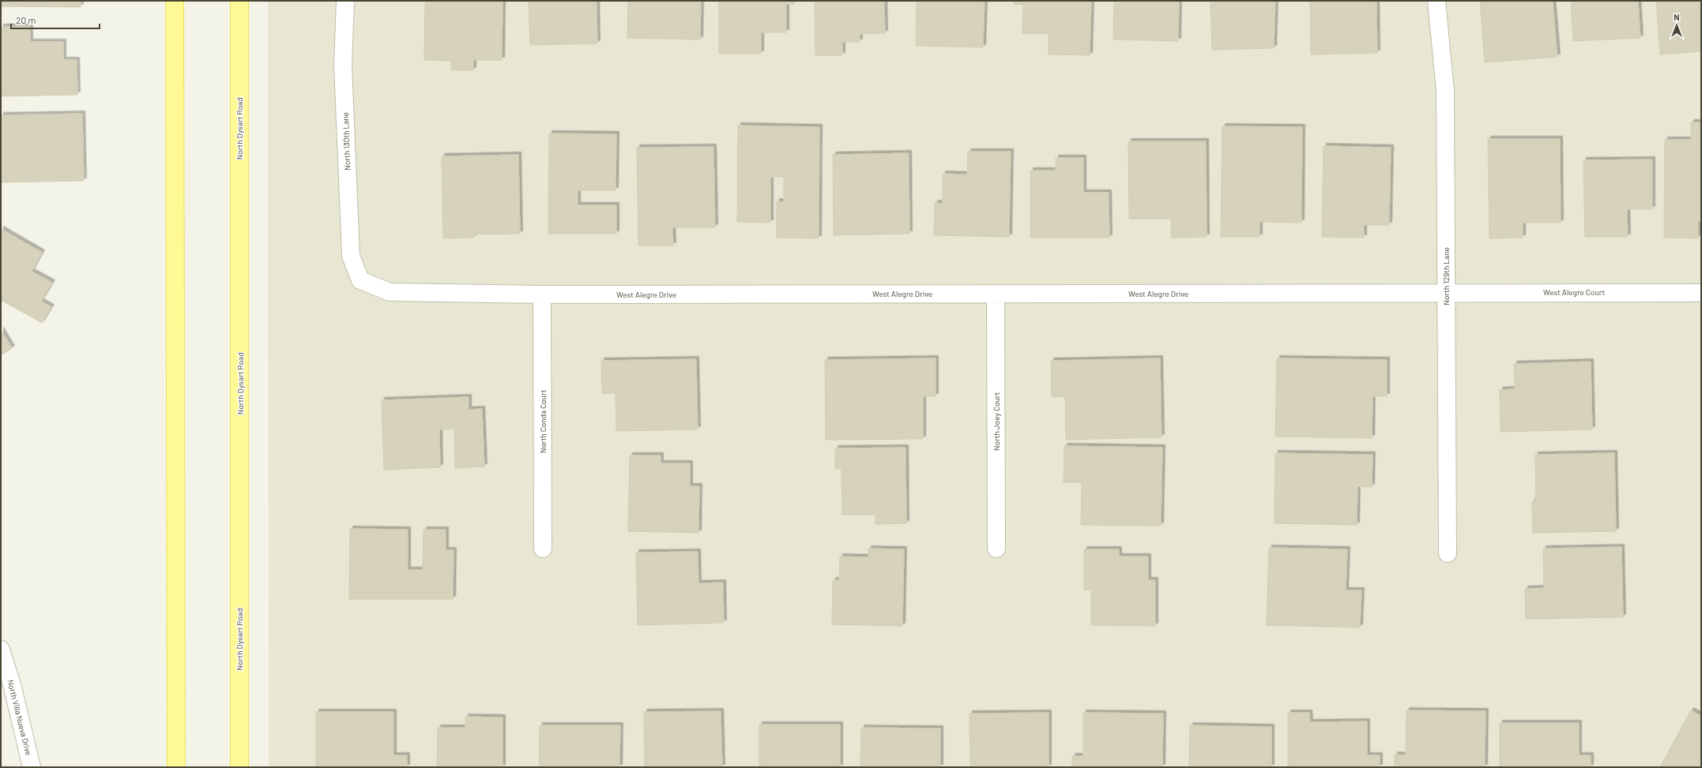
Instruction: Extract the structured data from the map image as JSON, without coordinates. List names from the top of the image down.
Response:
{
  "streets": {
    "main road": ["North Dysart Road"],
    "street": [
      "North 130th Lane",
      "North 129th Lane",
      "West Alegre Court",
      "West Alegre Drive",
      "North Conda Court",
      "North Joey Court",
      "North Villa Nueva Drive"
    ]
  },
  "crossings": [
    ["North 130th Lane", "West Alegre Drive"],
    ["North 129th Lane", "West Alegre Court"],
    ["North 129th Lane", "West Alegre Drive"],
    ["West Alegre Court", "West Alegre Drive"],
    ["West Alegre Drive", "North Conda Court"],
    ["West Alegre Drive", "North Joey Court"]
  ],
  "scale_bar": "20 m",
  "north": "top"
}
